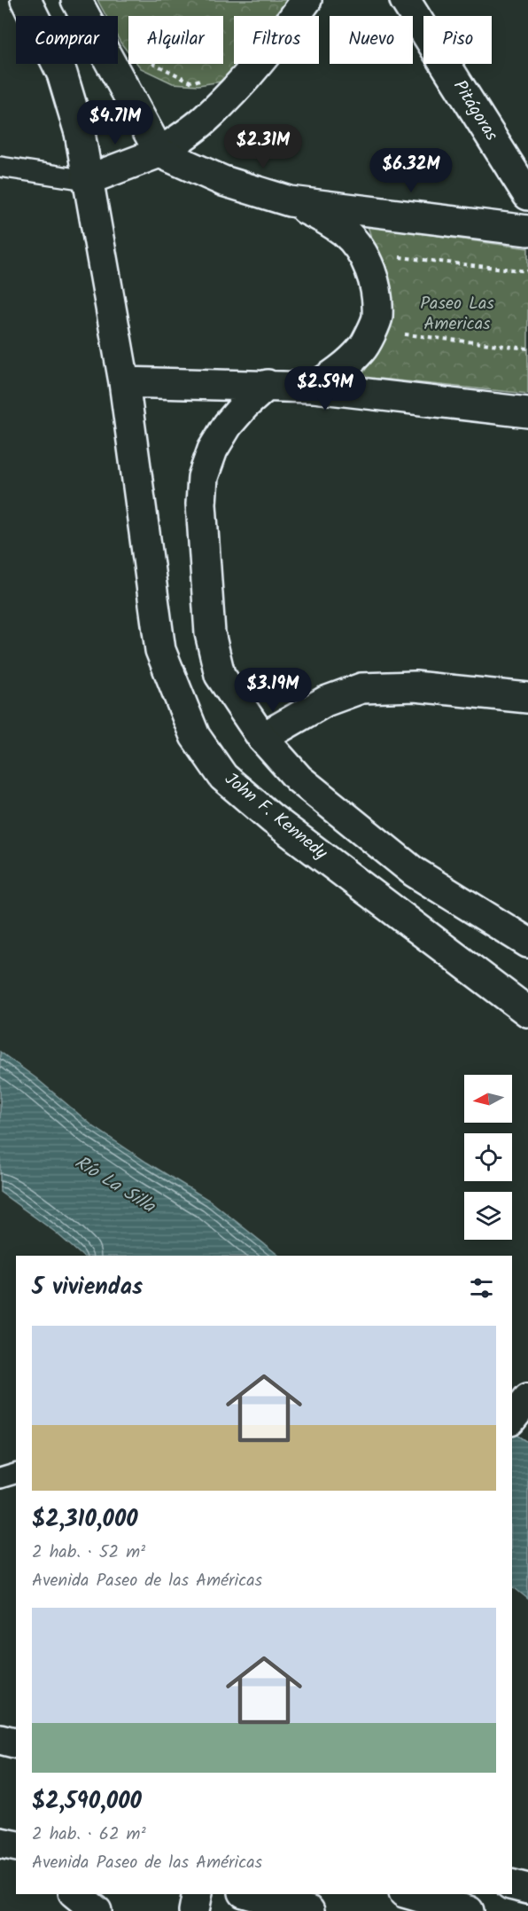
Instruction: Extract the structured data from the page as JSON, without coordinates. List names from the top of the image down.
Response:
{
  "streets": {
    "street": ["Pitágoras", "John F. Kennedy"]
  },
  "water": ["Río La Silla"],
  "parks": ["Paseo Las Americas"],
  "north": "left",
  "page": {
    "chip": [
      "Comprar",
      "Alquilar",
      "Filtros",
      "Nuevo",
      "Piso"
    ],
    "price": [
      "$4.71M",
      "$2.31M",
      "$6.32M",
      "$2.59M",
      "$3.19M"
    ],
    "heading": "5 viviendas",
    "list": [
      {
        "name": "$2,310,000",
        "note": "2 hab. · 52 m² · Avenida Paseo de las Américas"
      },
      {
        "name": "$2,590,000",
        "note": "2 hab. · 62 m² · Avenida Paseo de las Américas"
      }
    ]
  }
}
